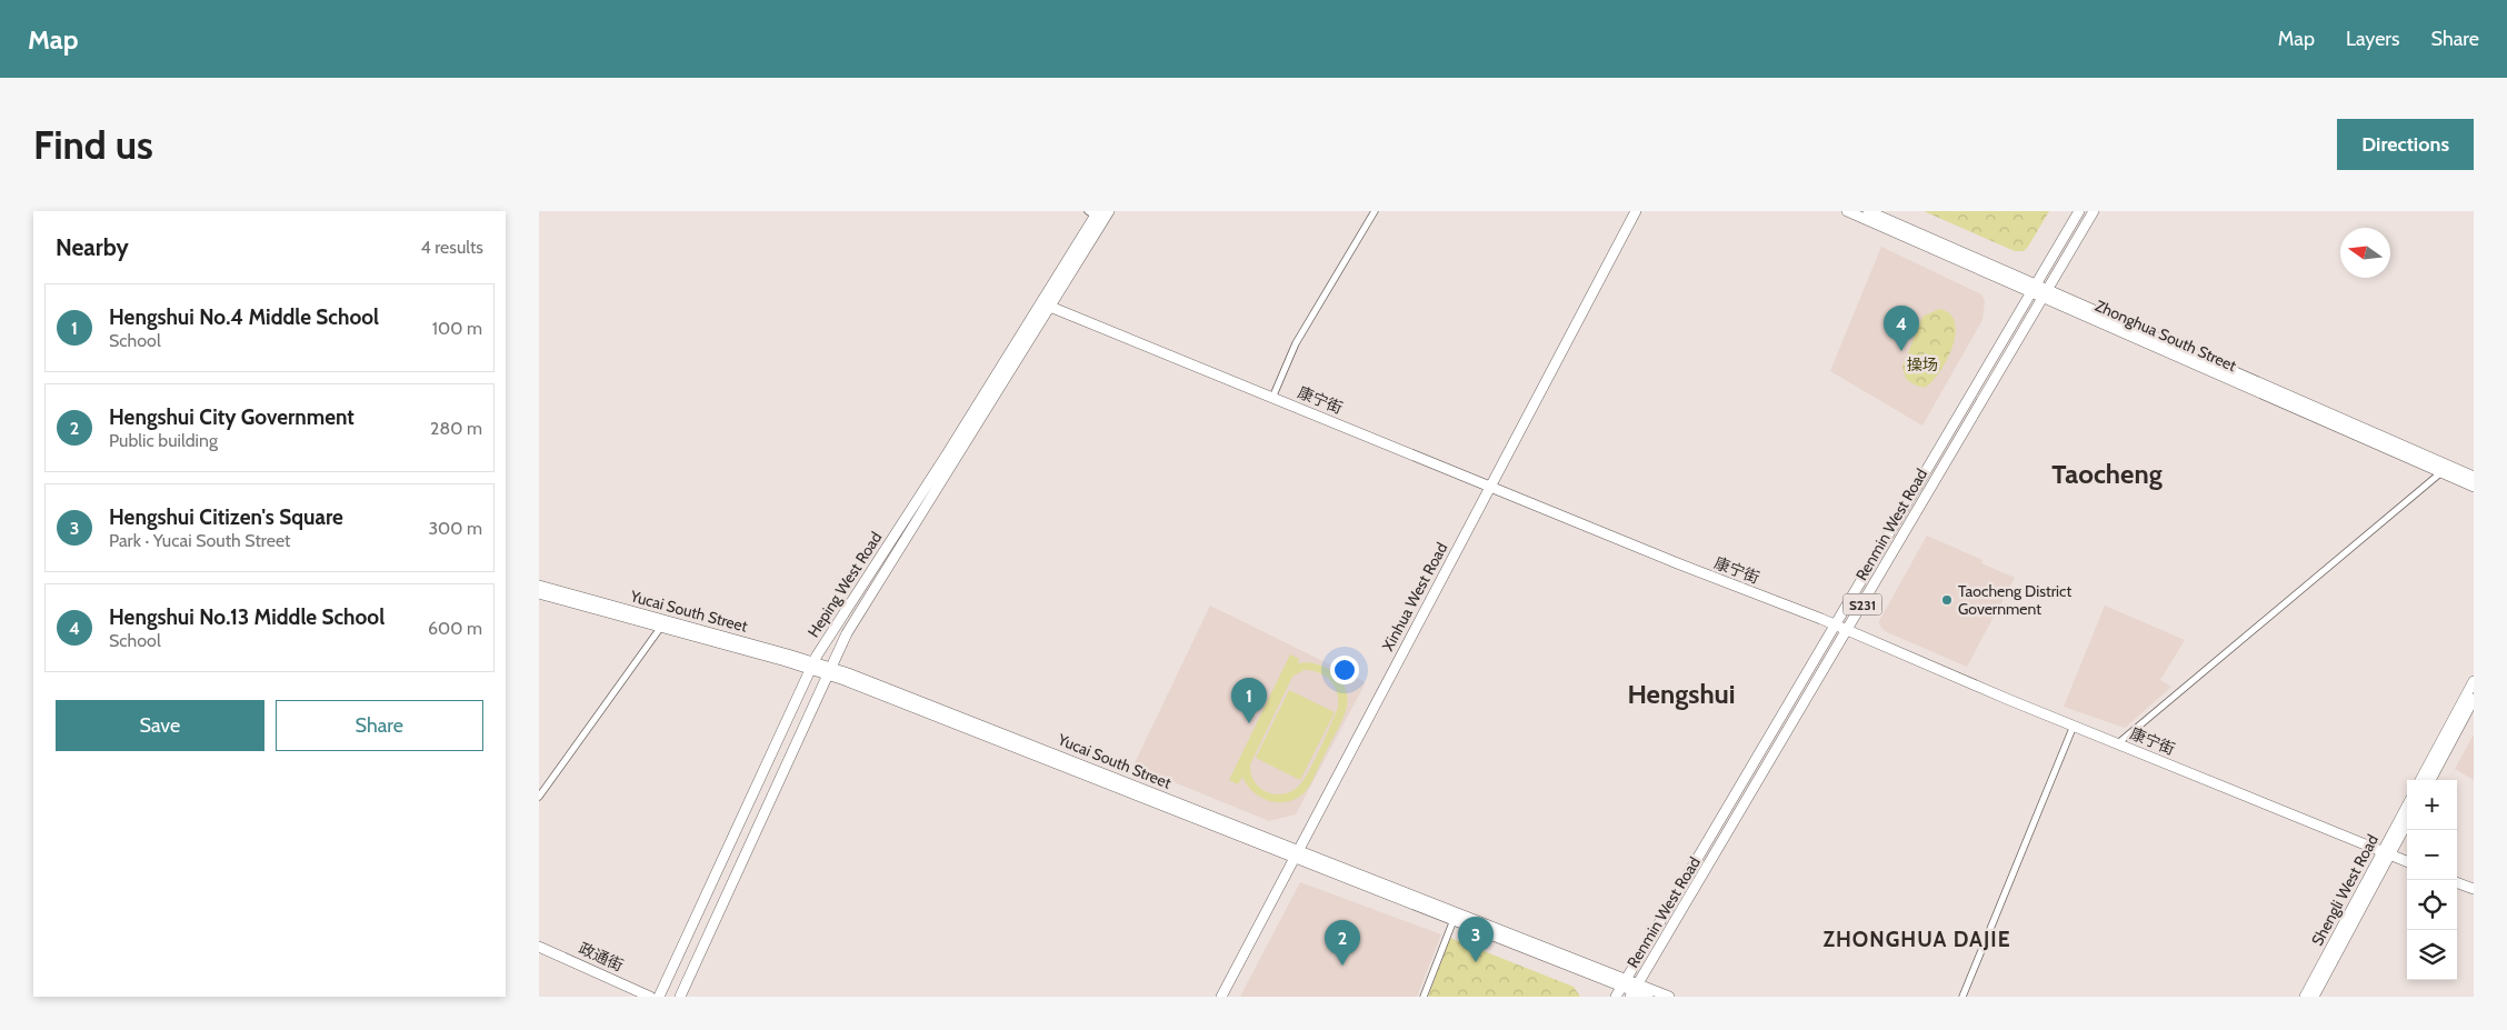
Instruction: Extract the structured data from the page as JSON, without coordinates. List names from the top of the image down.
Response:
{
  "streets": {
    "main road": [
      "Zhonghua South Street",
      "康宁街",
      "Renmin West Road",
      "Heping West Road",
      "Xinhua West Road",
      "S231",
      "Yucai South Street",
      "Shengli West Road",
      "政通街"
    ]
  },
  "crossings": [
    ["Zhonghua South Street", "Renmin West Road"],
    ["康宁街", "Renmin West Road"],
    ["康宁街", "Heping West Road"],
    ["康宁街", "Xinhua West Road"],
    ["康宁街", "Shengli West Road"],
    ["Renmin West Road", "Yucai South Street"],
    ["Heping West Road", "Yucai South Street"],
    ["Xinhua West Road", "Yucai South Street"]
  ],
  "districts": ["Taocheng", "Hengshui", "ZHONGHUA DAJIE"],
  "parks": ["操场"],
  "places": ["Taocheng District Government"],
  "north": "left",
  "page": {
    "header": "Map",
    "nav": ["Map", "Layers", "Share"],
    "buttons": [
      "Directions",
      ["Save", "Share"]
    ],
    "title": "Find us",
    "heading": ["Nearby", "4 results"],
    "list": [
      {
        "mark": "1",
        "name": "Hengshui No.4 Middle School",
        "note": "School",
        "value": "100 m"
      },
      {
        "mark": "2",
        "name": "Hengshui City Government",
        "note": "Public building",
        "value": "280 m"
      },
      {
        "mark": "3",
        "name": "Hengshui Citizen's Square",
        "note": "Park · Yucai South Street",
        "value": "300 m"
      },
      {
        "mark": "4",
        "name": "Hengshui No.13 Middle School",
        "note": "School",
        "value": "600 m"
      }
    ],
    "pins": [
      "4",
      "1",
      "3",
      "2"
    ],
    "map_buttons": ["+", "−"]
  }
}
